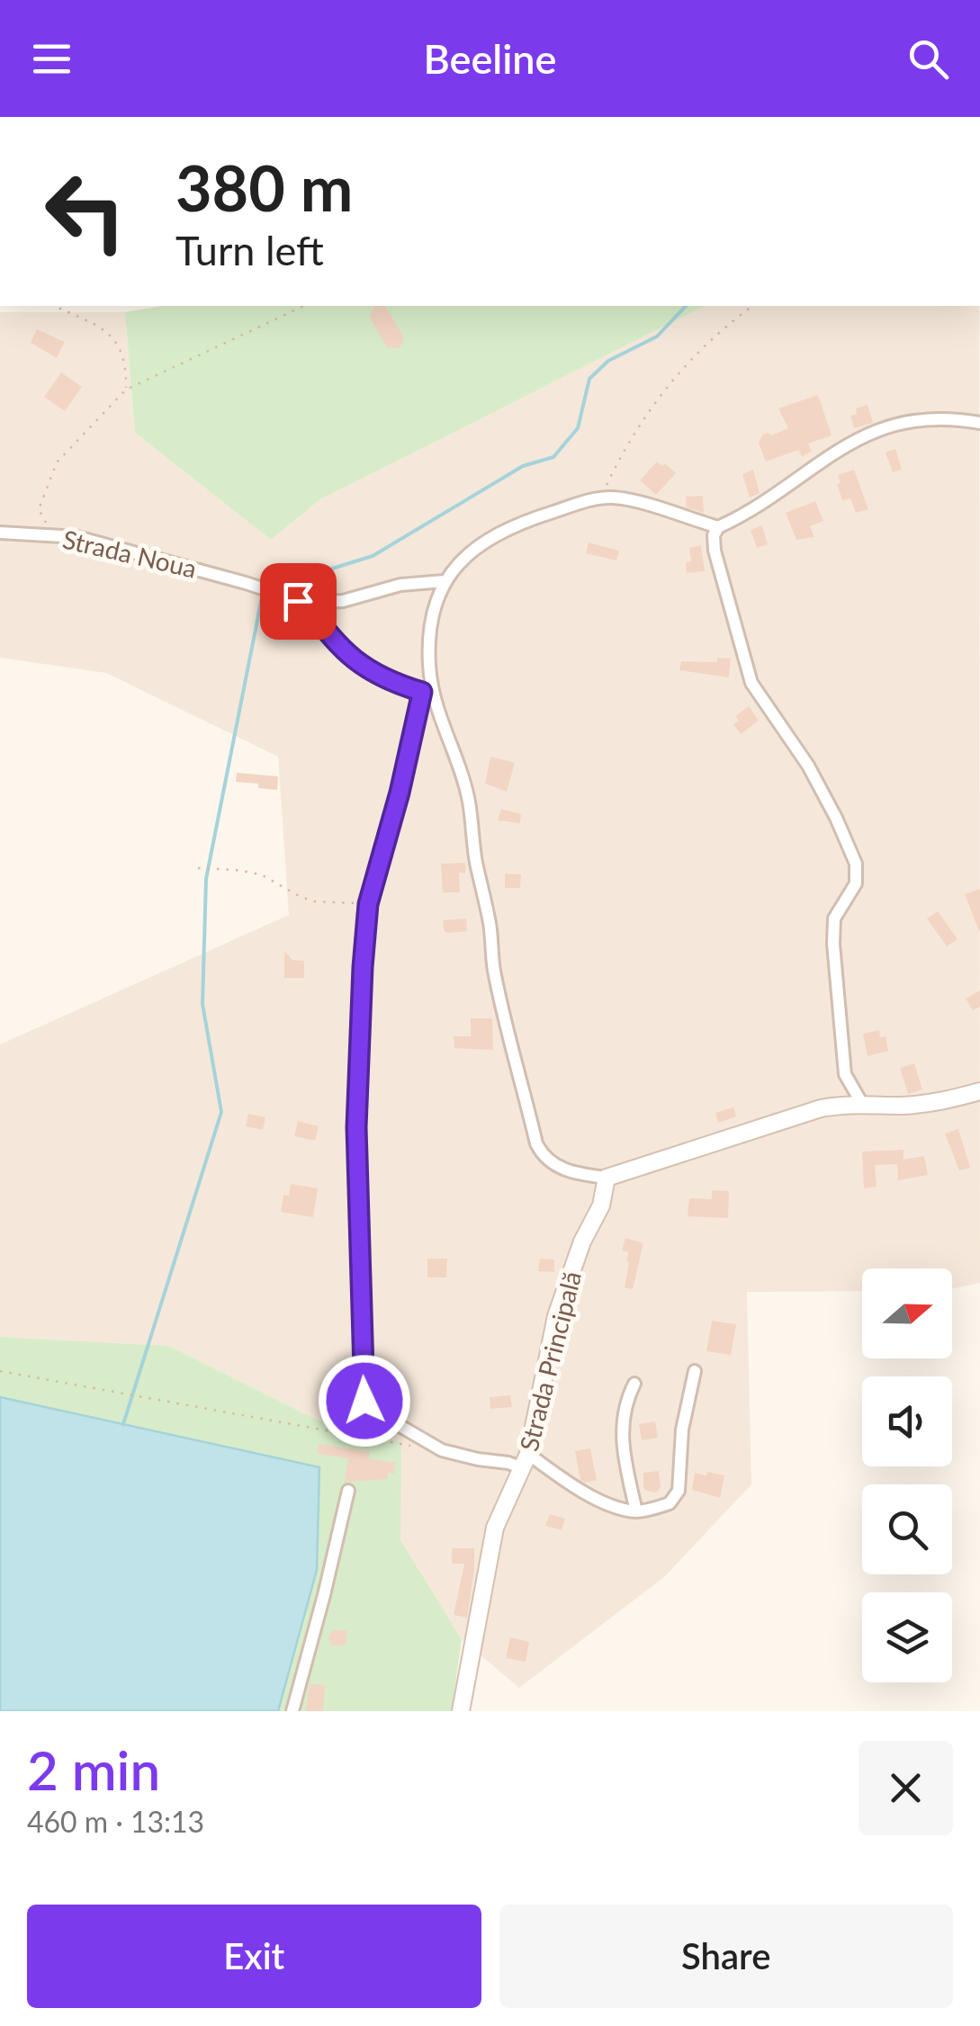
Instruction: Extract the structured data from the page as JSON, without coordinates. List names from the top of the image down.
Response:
{
  "streets": {
    "main road": ["Strada Principală"],
    "street": ["Strada Noua"]
  },
  "north": "right",
  "page": {
    "header": "Beeline",
    "turn": ["380 m", "Turn left"],
    "heading": ["2 min", "460 m · 13:13"],
    "buttons": ["Exit", "Share"]
  }
}
